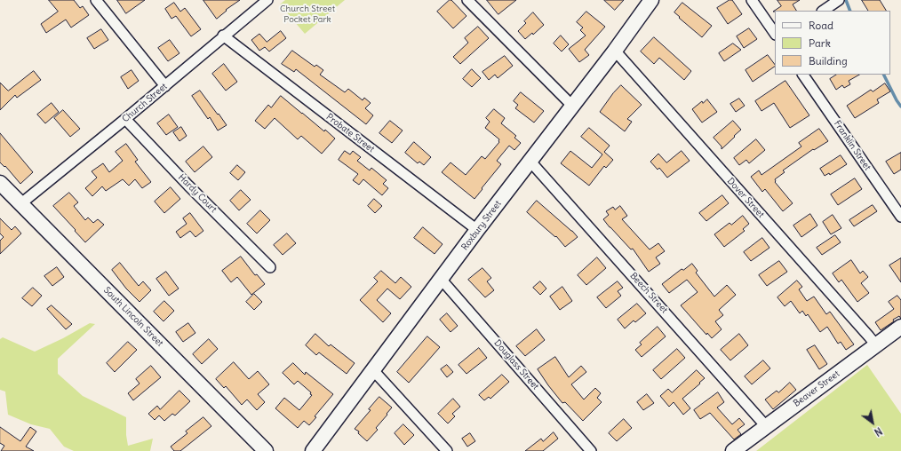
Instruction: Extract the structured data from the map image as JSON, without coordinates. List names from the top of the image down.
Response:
{
  "streets": {
    "street": [
      "Church Street",
      "Probate Street",
      "Franklin Street",
      "Hardy Court",
      "Dover Street",
      "Roxbury Street",
      "Beech Street",
      "South Lincoln Street",
      "Douglass Street",
      "Beaver Street"
    ]
  },
  "crossings": [
    ["Church Street", "Probate Street"],
    ["Church Street", "Hardy Court"],
    ["Church Street", "South Lincoln Street"],
    ["Probate Street", "Roxbury Street"],
    ["Dover Street", "Roxbury Street"],
    ["Dover Street", "Beaver Street"],
    ["Roxbury Street", "Beech Street"],
    ["Roxbury Street", "Douglass Street"],
    ["Beech Street", "Beaver Street"]
  ],
  "parks": ["Church Street Pocket Park"],
  "legend": ["Road", "Park", "Building"],
  "north": "bottom right"
}
